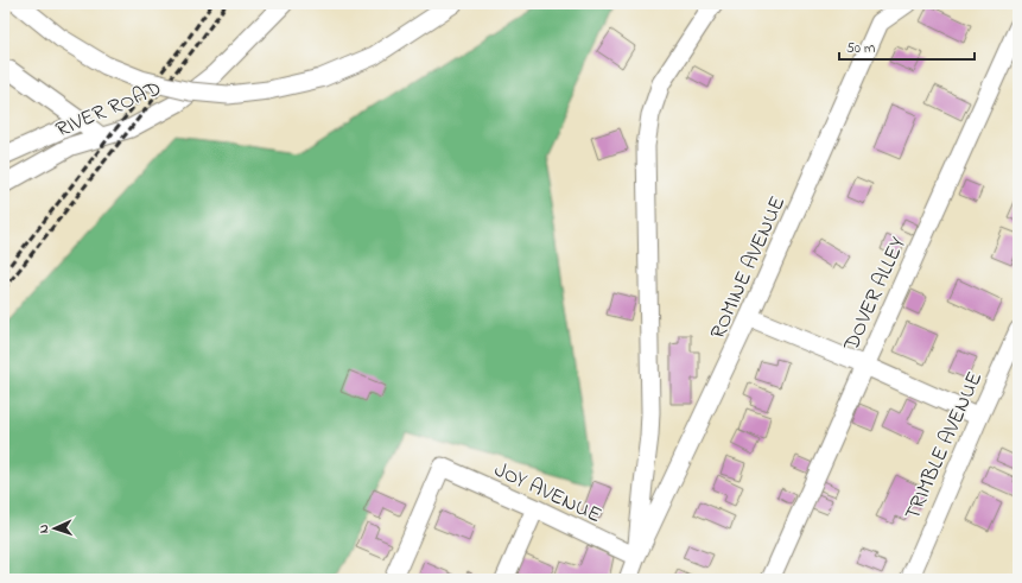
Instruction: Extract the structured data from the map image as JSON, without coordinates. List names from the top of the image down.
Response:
{
  "streets": {
    "street": [
      "RIVER ROAD",
      "ROMINE AVENUE",
      "DOVER ALLEY",
      "TRIMBLE AVENUE",
      "JOY AVENUE"
    ]
  },
  "crossings": [
    ["ROMINE AVENUE", "JOY AVENUE"]
  ],
  "scale_bar": "50 m",
  "north": "left"
}
